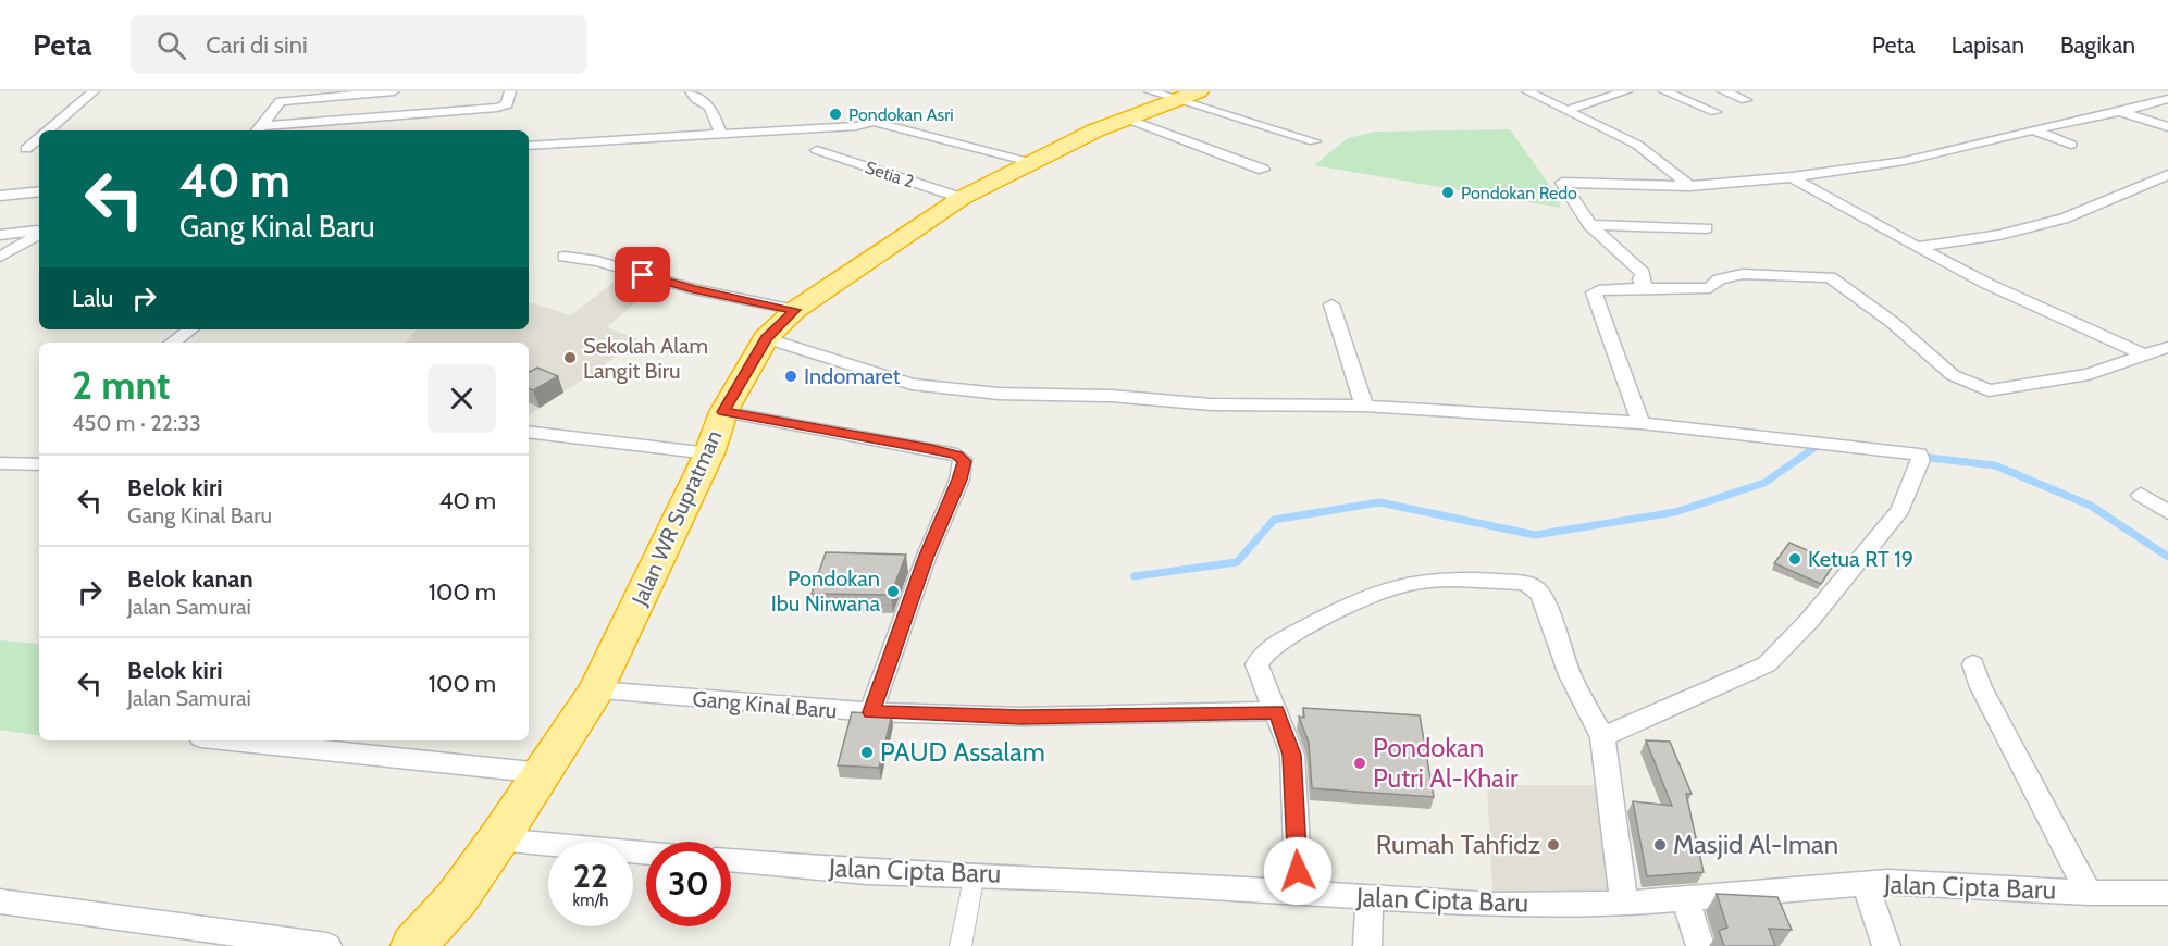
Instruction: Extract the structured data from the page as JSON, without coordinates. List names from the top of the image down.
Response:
{
  "streets": {
    "highway": ["Jalan WR Supratman"],
    "street": ["Setia 2", "Gang Kinal Baru", "Jalan Cipta Baru"]
  },
  "crossings": [
    ["Setia 2", "Jalan WR Supratman"],
    ["Jalan WR Supratman", "Gang Kinal Baru"]
  ],
  "places": [
    "Pondokan Asri",
    "Pondokan Redo",
    "Sekolah Alam Langit Biru",
    "Indomaret",
    "Ketua RT 19",
    "Pondokan Ibu Nirwana",
    "PAUD Assalam",
    "Pondokan Putri Al-Khair",
    "Rumah Tahfidz",
    "Masjid Al-Iman"
  ],
  "page": {
    "header": "Peta",
    "search": "Cari di sini",
    "nav": ["Peta", "Lapisan", "Bagikan"],
    "turn": ["40 m", "Gang Kinal Baru"],
    "then": "Lalu",
    "heading": ["2 mnt", "450 m · 22:33"],
    "list": [
      {
        "name": "Belok kiri",
        "note": "Gang Kinal Baru",
        "value": "40 m"
      },
      {
        "name": "Belok kanan",
        "note": "Jalan Samurai",
        "value": "100 m"
      },
      {
        "name": "Belok kiri",
        "note": "Jalan Samurai",
        "value": "100 m"
      }
    ],
    "speed": "22 km/h",
    "limit": "30"
  }
}
